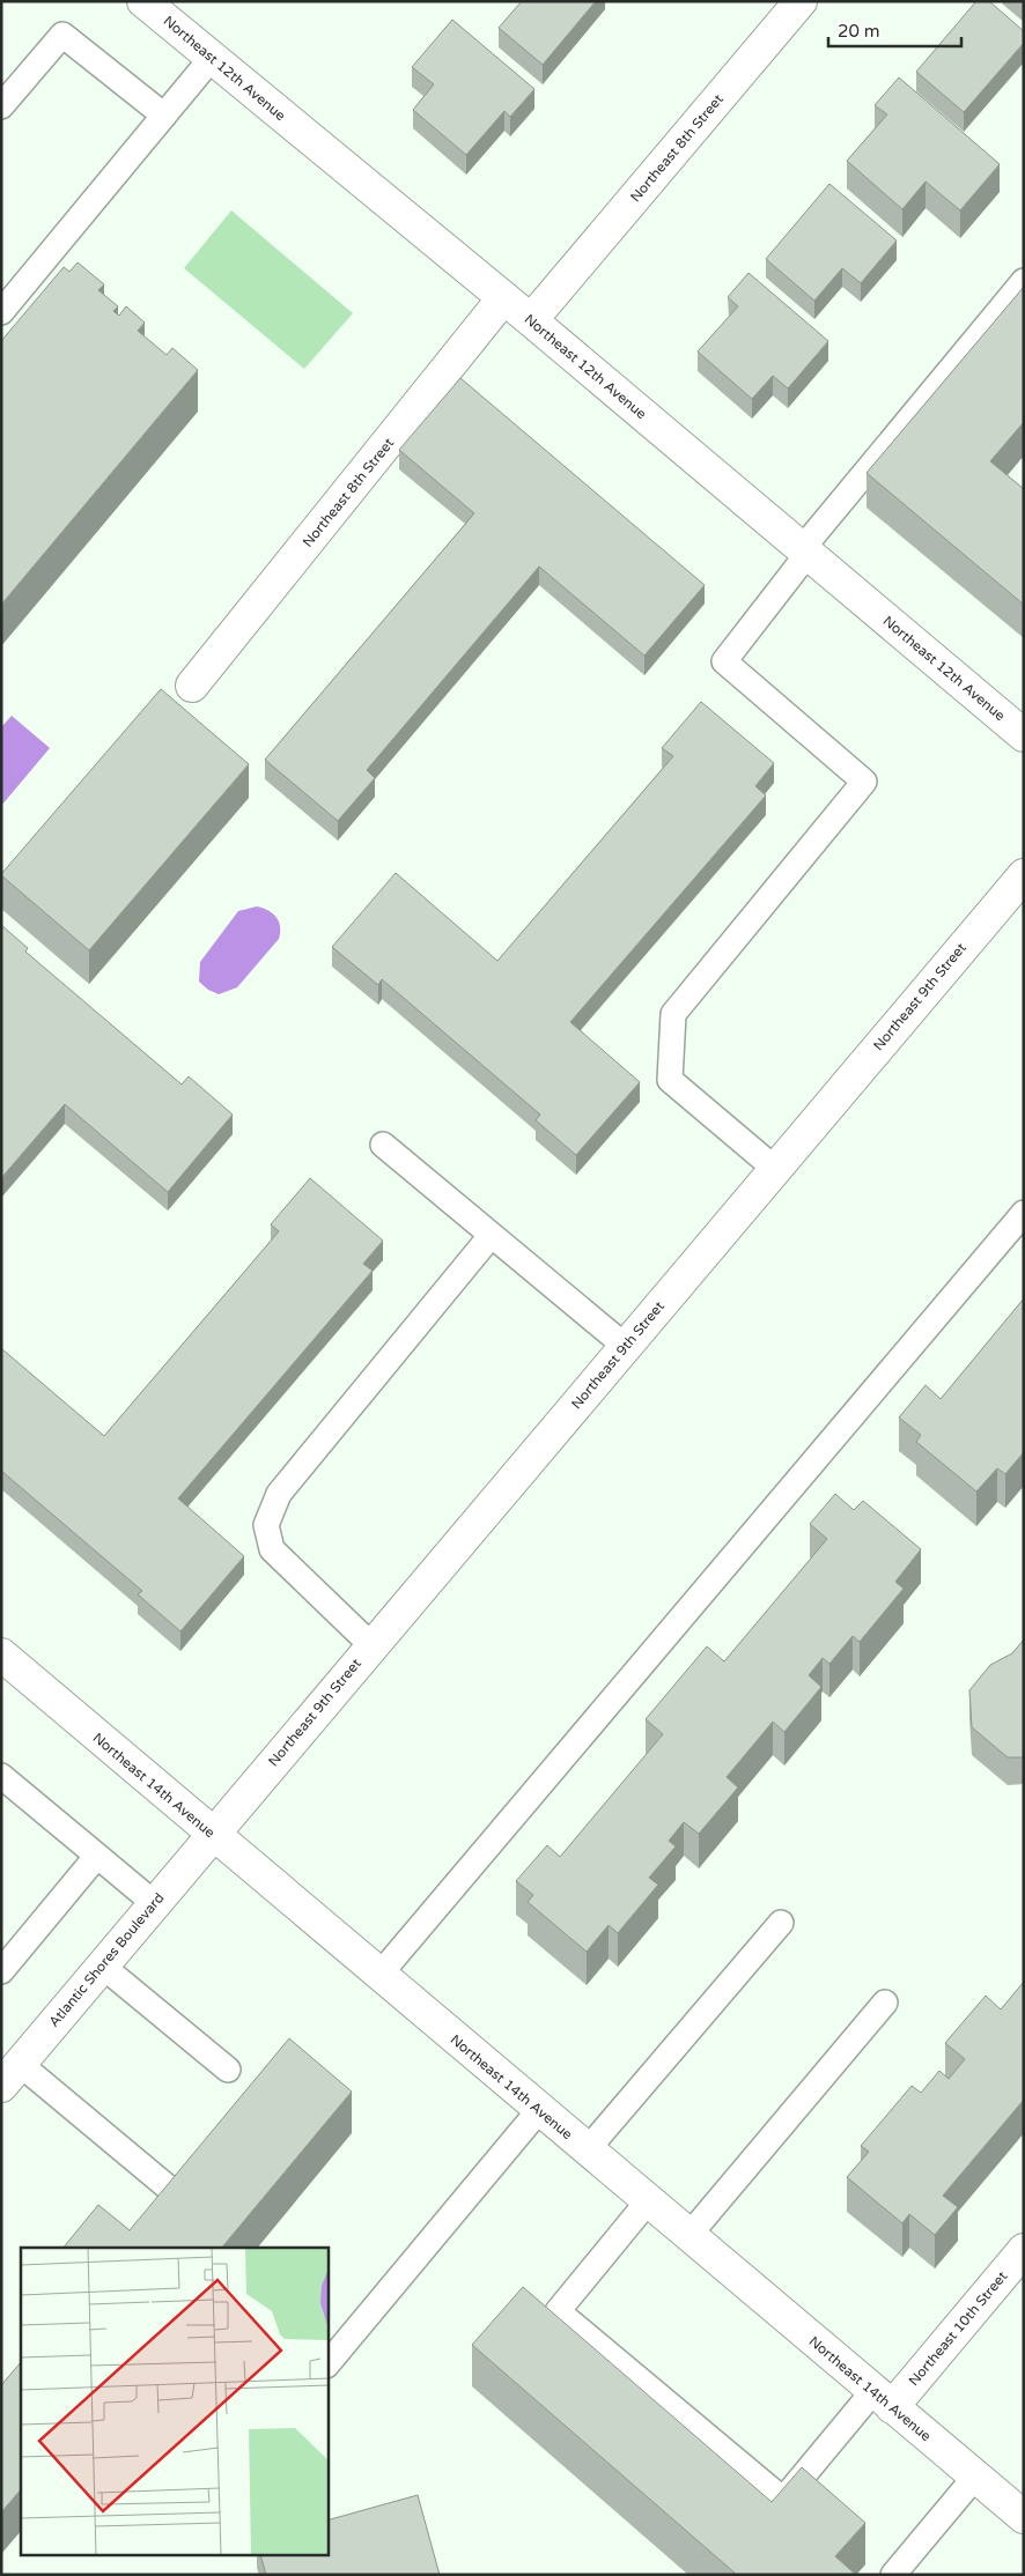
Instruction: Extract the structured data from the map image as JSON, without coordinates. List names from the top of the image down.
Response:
{
  "streets": {
    "street": [
      "Northeast 12th Avenue",
      "Northeast 8th Street",
      "Northeast 9th Street",
      "Northeast 14th Avenue",
      "Atlantic Shores Boulevard",
      "Northeast 10th Street"
    ]
  },
  "crossings": [
    ["Northeast 12th Avenue", "Northeast 8th Street"],
    ["Northeast 9th Street", "Northeast 14th Avenue"],
    ["Northeast 9th Street", "Atlantic Shores Boulevard"],
    ["Northeast 14th Avenue", "Atlantic Shores Boulevard"],
    ["Northeast 14th Avenue", "Northeast 10th Street"]
  ],
  "scale_bar": "20 m"
}
